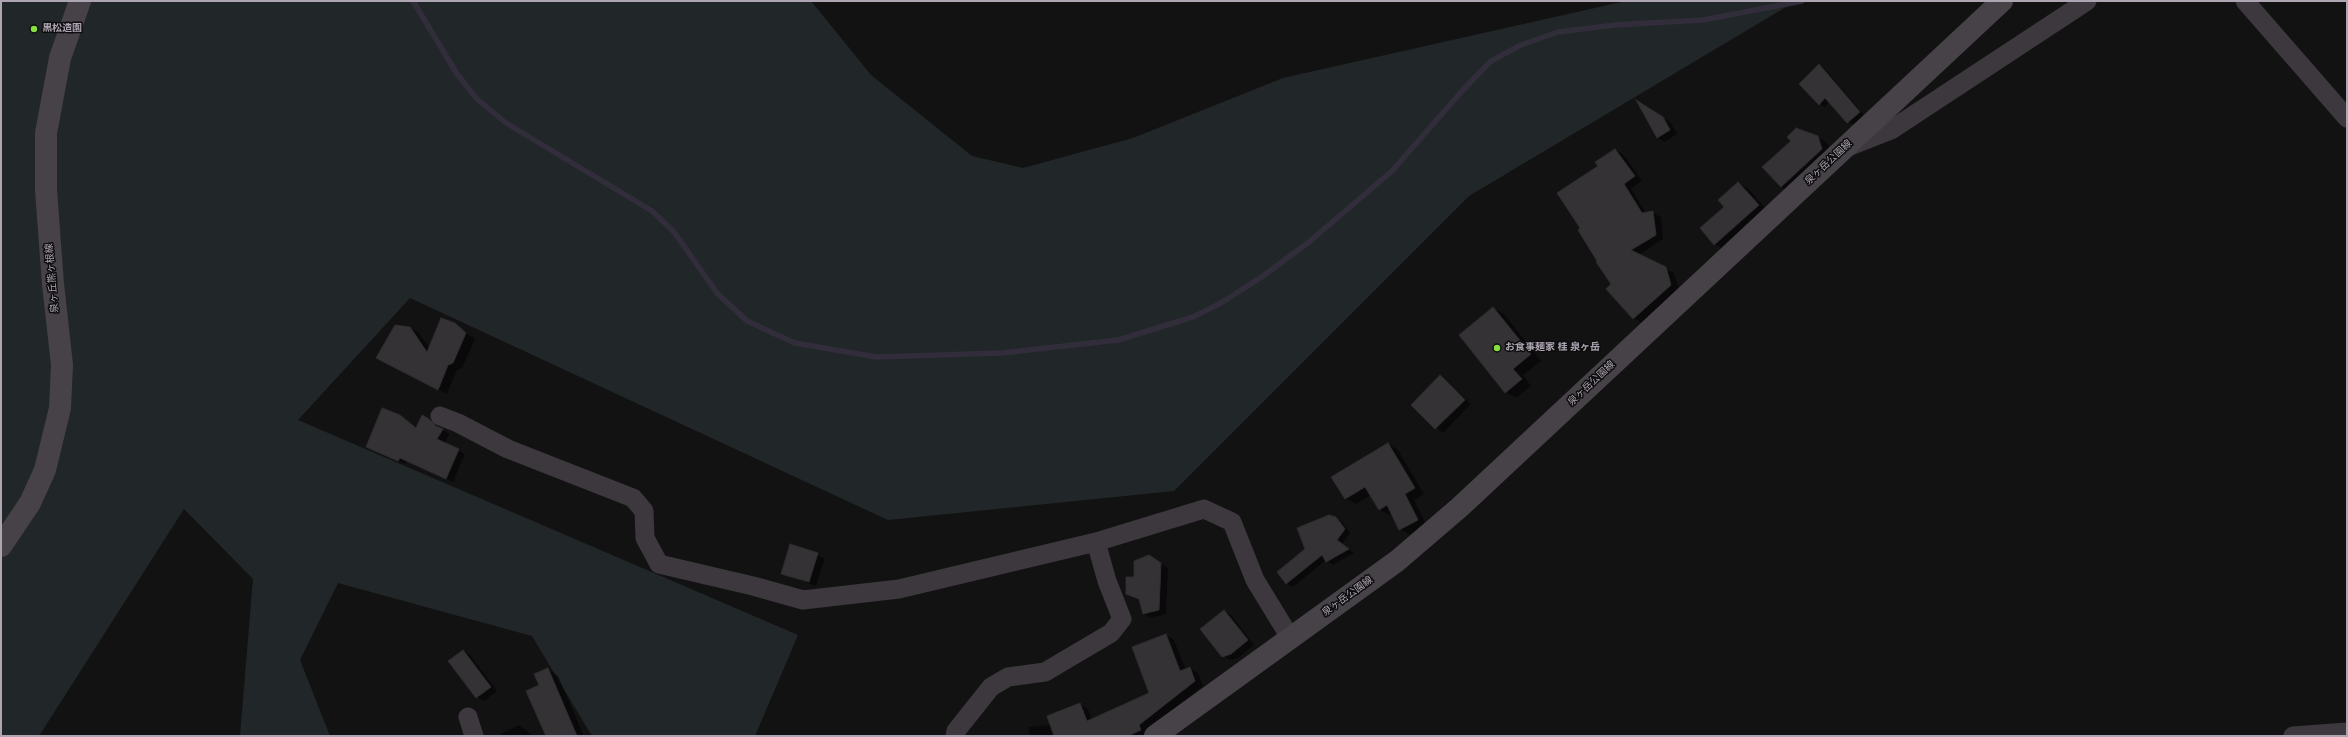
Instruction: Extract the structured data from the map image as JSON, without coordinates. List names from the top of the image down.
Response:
{
  "streets": {
    "main road": ["泉ヶ岳公園線", "泉ヶ丘熊ヶ根線"]
  },
  "places": ["黒松造園", "お食事麺家 桂 泉ヶ岳"]
}
